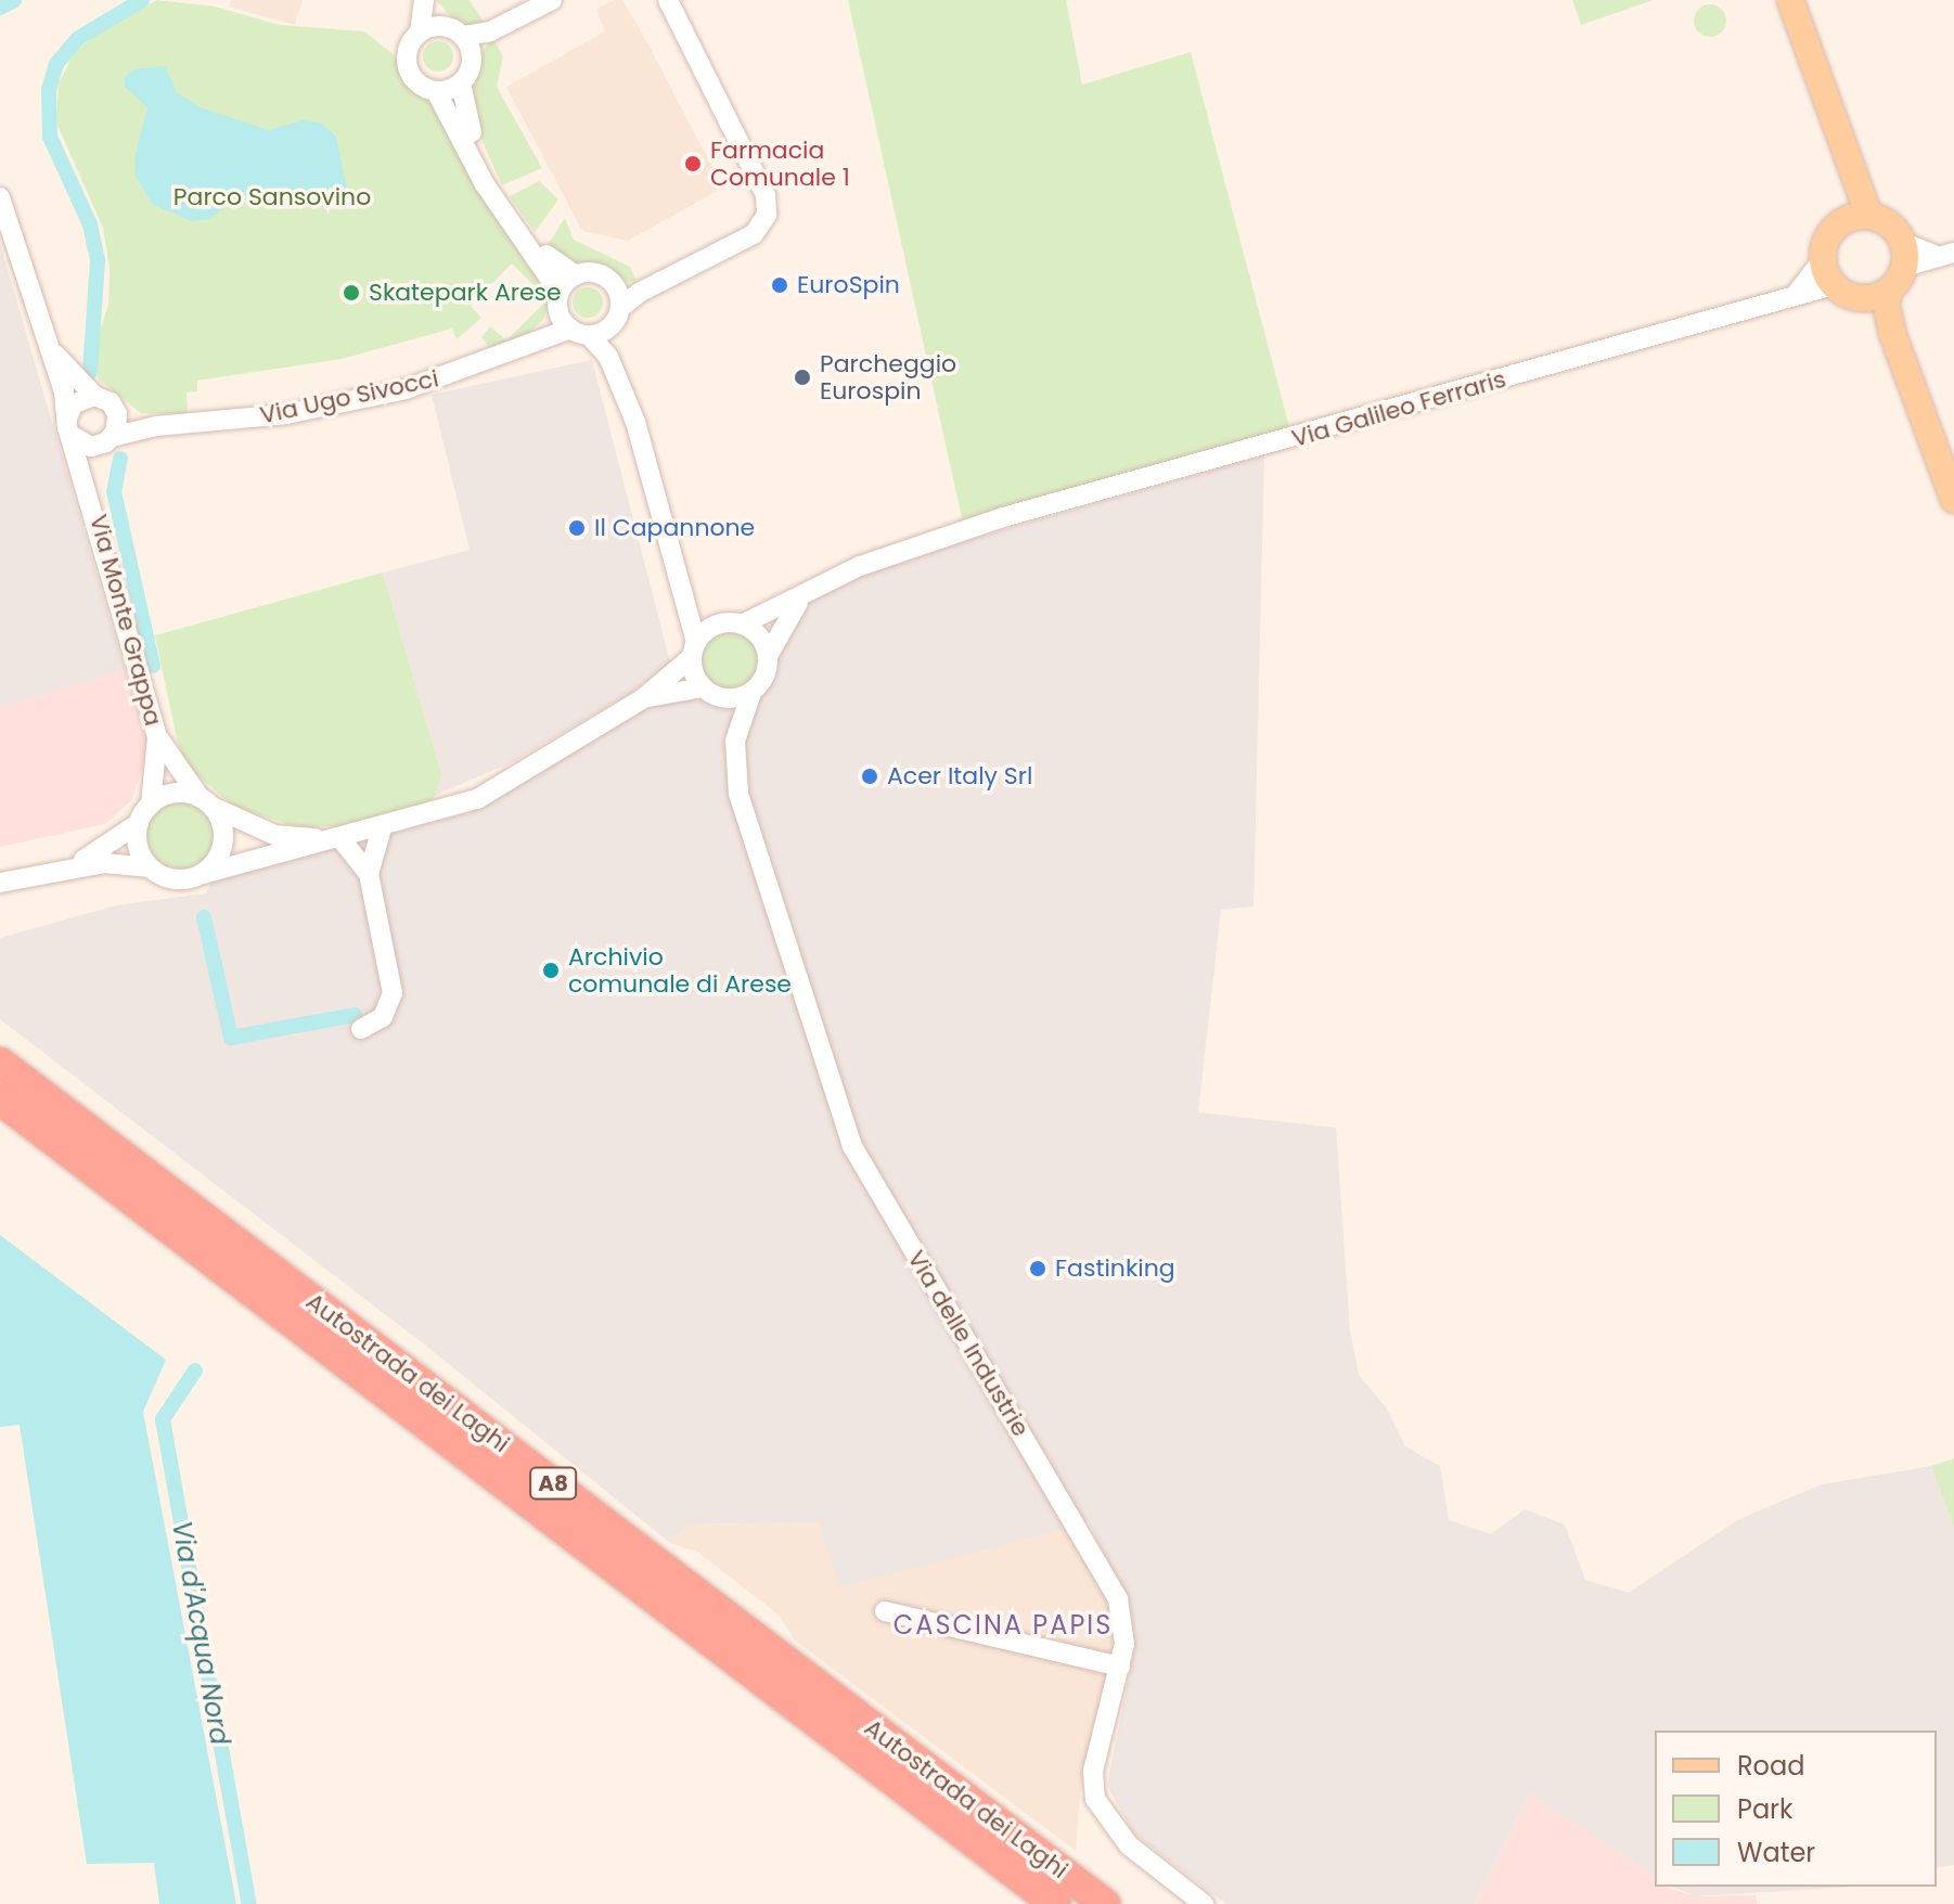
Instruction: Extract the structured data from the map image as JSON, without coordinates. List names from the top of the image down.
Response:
{
  "streets": {
    "highway": ["Autostrada dei Laghi", "A8"],
    "street": [
      "Via Ugo Sivocci",
      "Via Galileo Ferraris",
      "Via Monte Grappa",
      "Via delle Industrie"
    ]
  },
  "crossings": [
    ["Via Ugo Sivocci", "Via Monte Grappa"],
    ["Via Galileo Ferraris", "Via delle Industrie"]
  ],
  "districts": ["CASCINA PAPIS"],
  "water": ["Via d'Acqua Nord"],
  "parks": ["Parco Sansovino"],
  "places": [
    "Farmacia Comunale 1",
    "EuroSpin",
    "Skatepark Arese",
    "Parcheggio Eurospin",
    "Il Capannone",
    "Acer Italy Srl",
    "Archivio comunale di Arese",
    "Fastinking"
  ],
  "legend": ["Road", "Park", "Water"]
}
